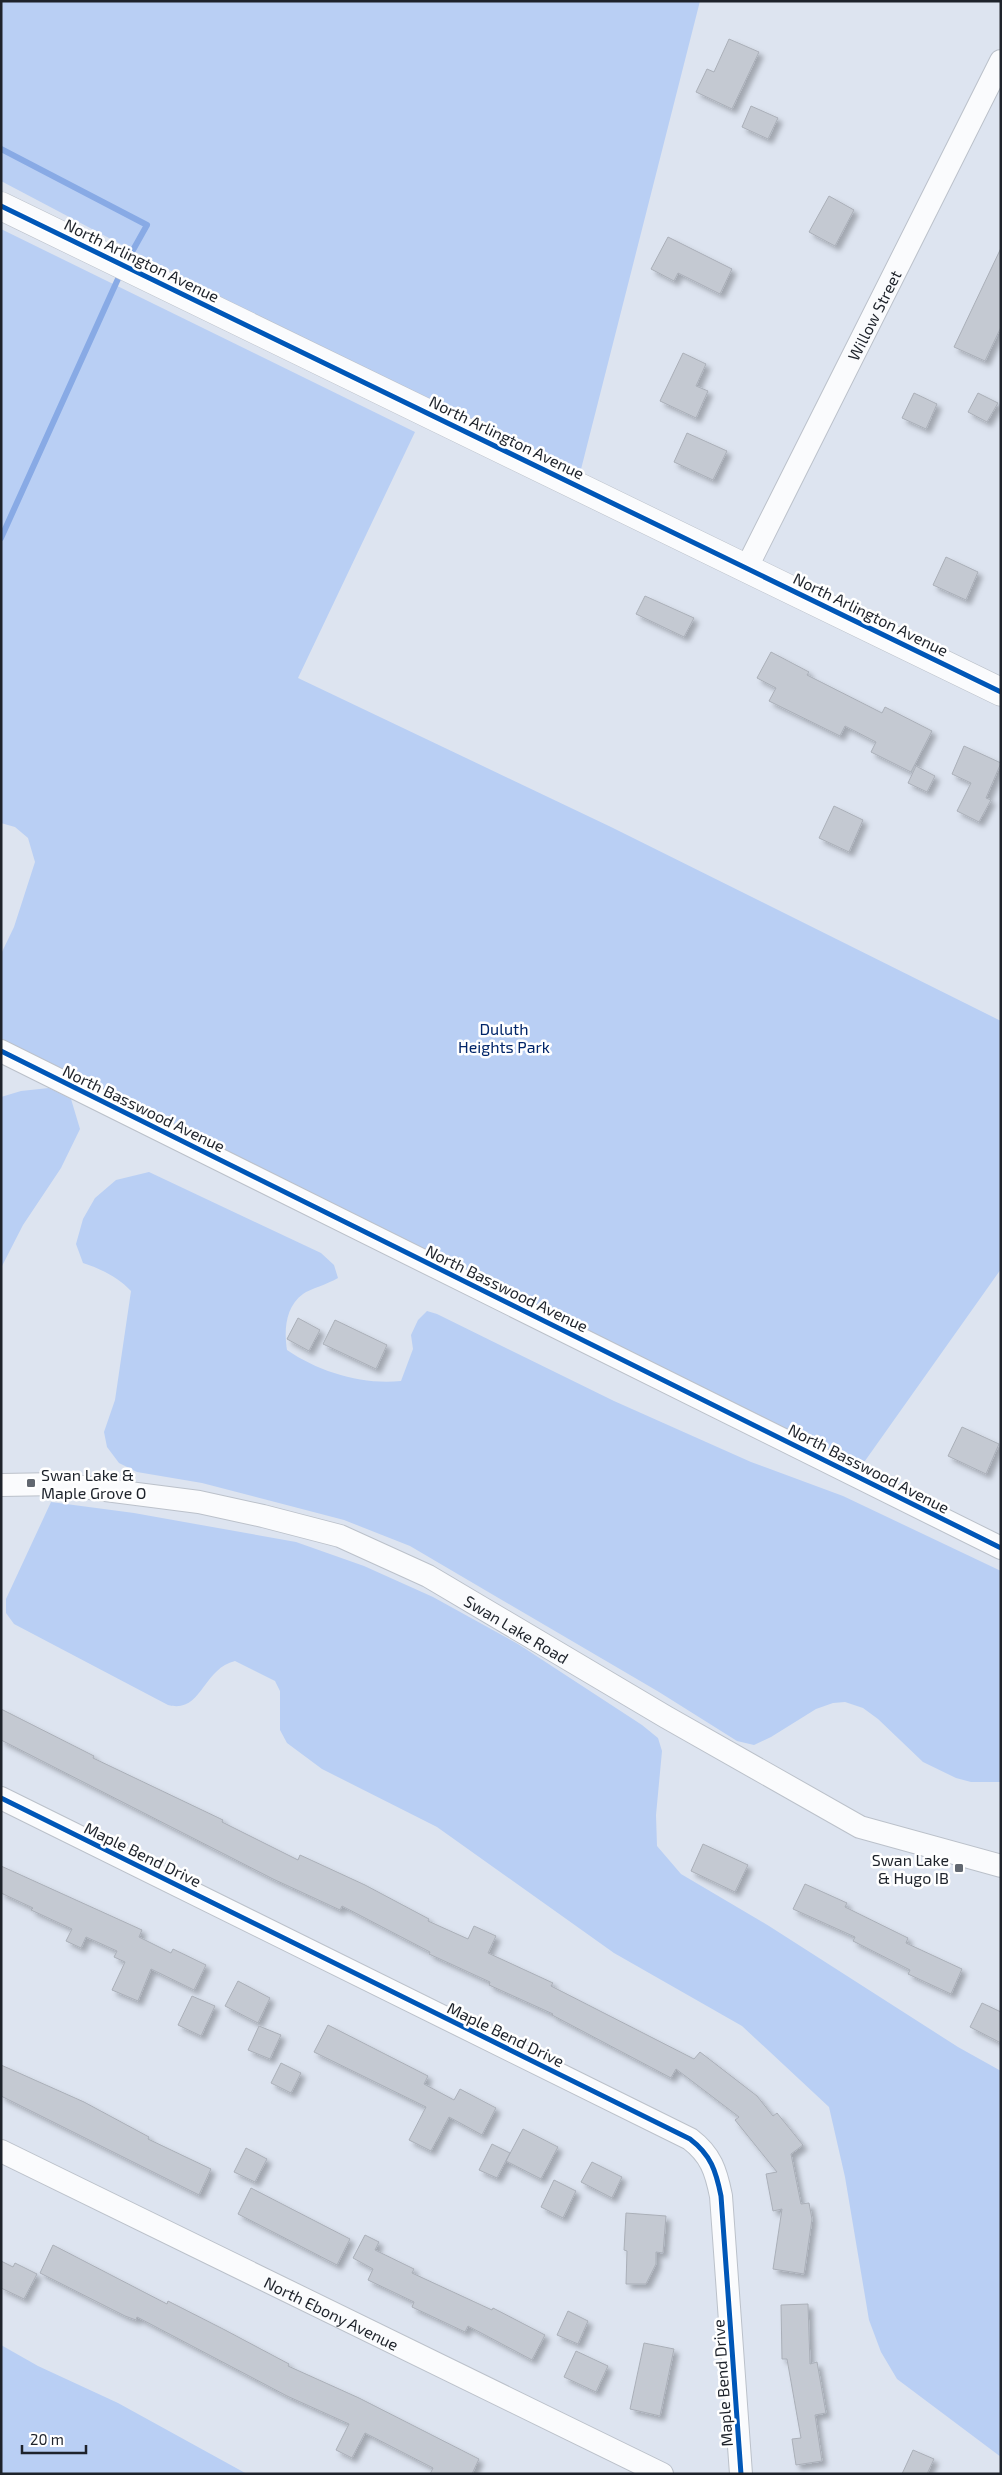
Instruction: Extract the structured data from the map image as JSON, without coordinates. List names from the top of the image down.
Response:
{
  "streets": {
    "main road": ["North Arlington Avenue"],
    "street": [
      "Willow Street",
      "North Basswood Avenue",
      "Swan Lake Road",
      "Maple Bend Drive",
      "North Ebony Avenue"
    ]
  },
  "crossings": [
    ["North Arlington Avenue", "Willow Street"]
  ],
  "parks": ["Duluth Heights Park"],
  "places": {
    "transit": ["Swan Lake & Maple Grove O", "Swan Lake & Hugo IB"]
  },
  "scale_bar": "20 m"
}
